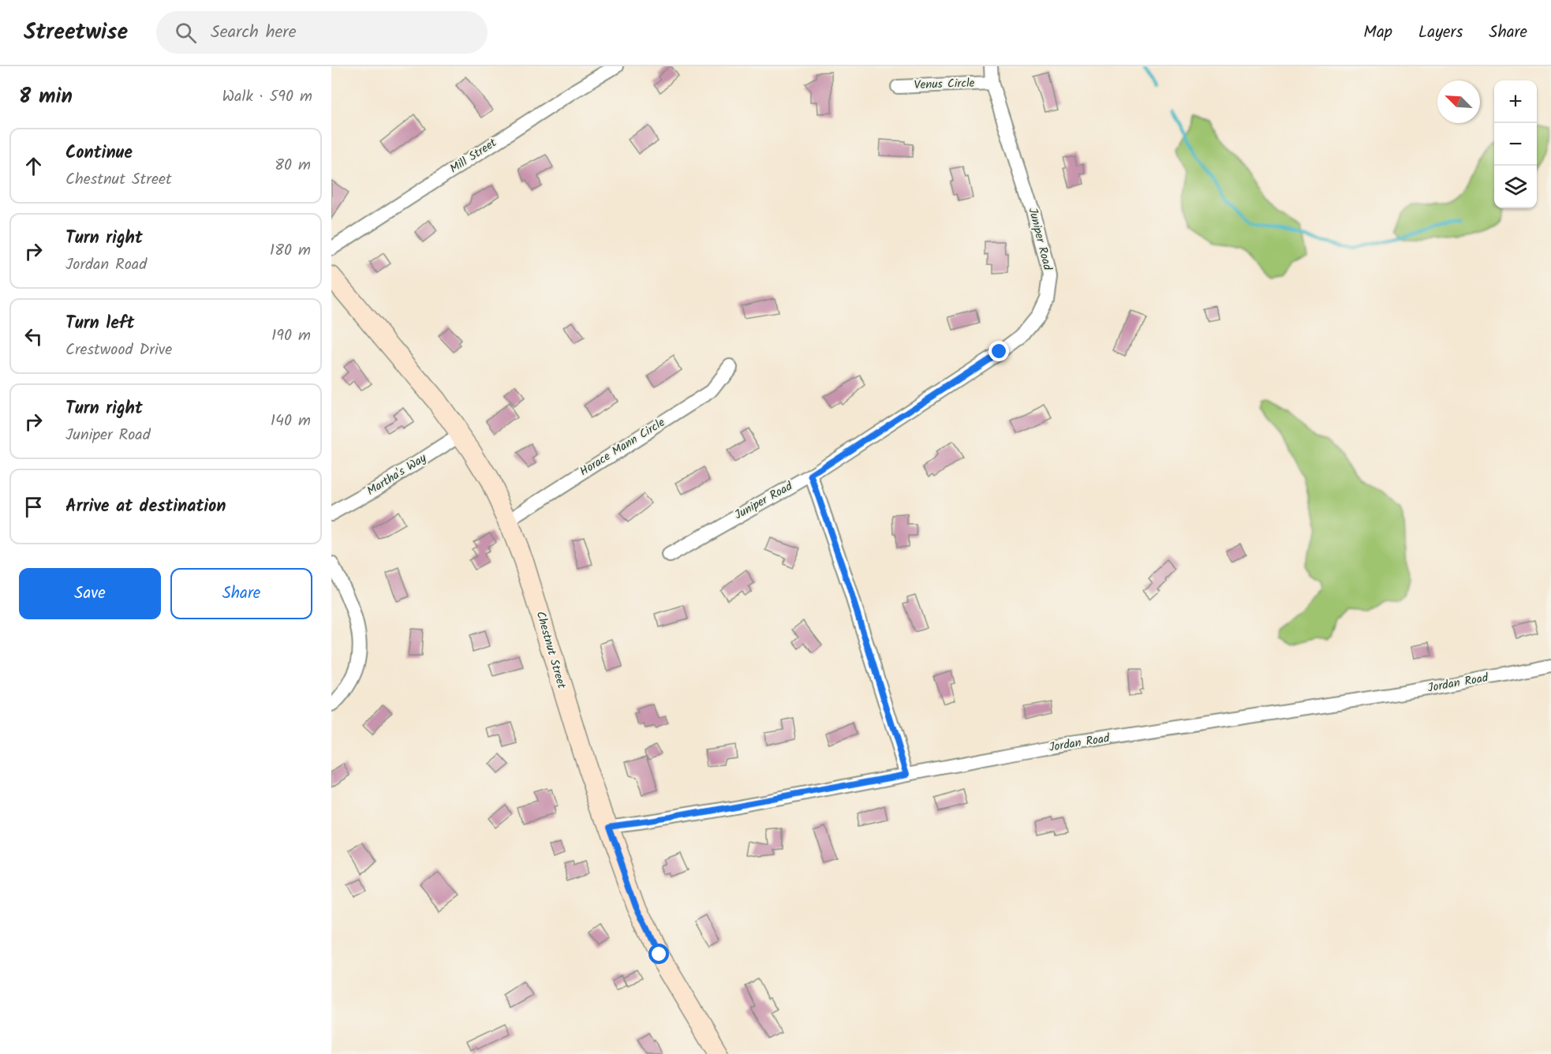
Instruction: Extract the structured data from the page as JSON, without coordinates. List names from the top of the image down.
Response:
{
  "streets": {
    "main road": ["Chestnut Street"],
    "street": [
      "Venus Circle",
      "Mill Street",
      "Juniper Road",
      "Horace Mann Circle",
      "Martha's Way",
      "Jordan Road"
    ]
  },
  "crossings": [
    ["Venus Circle", "Juniper Road"],
    ["Horace Mann Circle", "Chestnut Street"],
    ["Martha's Way", "Chestnut Street"],
    ["Chestnut Street", "Jordan Road"]
  ],
  "north": "top left",
  "page": {
    "header": "Streetwise",
    "search": "Search here",
    "nav": ["Map", "Layers", "Share"],
    "heading": ["8 min", "Walk · 590 m"],
    "map_buttons": ["+", "−"],
    "list": [
      ["Continue", "Chestnut Street", "80 m"],
      ["Turn right", "Jordan Road", "180 m"],
      ["Turn left", "Crestwood Drive", "190 m"],
      ["Turn right", "Juniper Road", "140 m"],
      "Arrive at destination"
    ],
    "buttons": ["Save", "Share"]
  }
}
